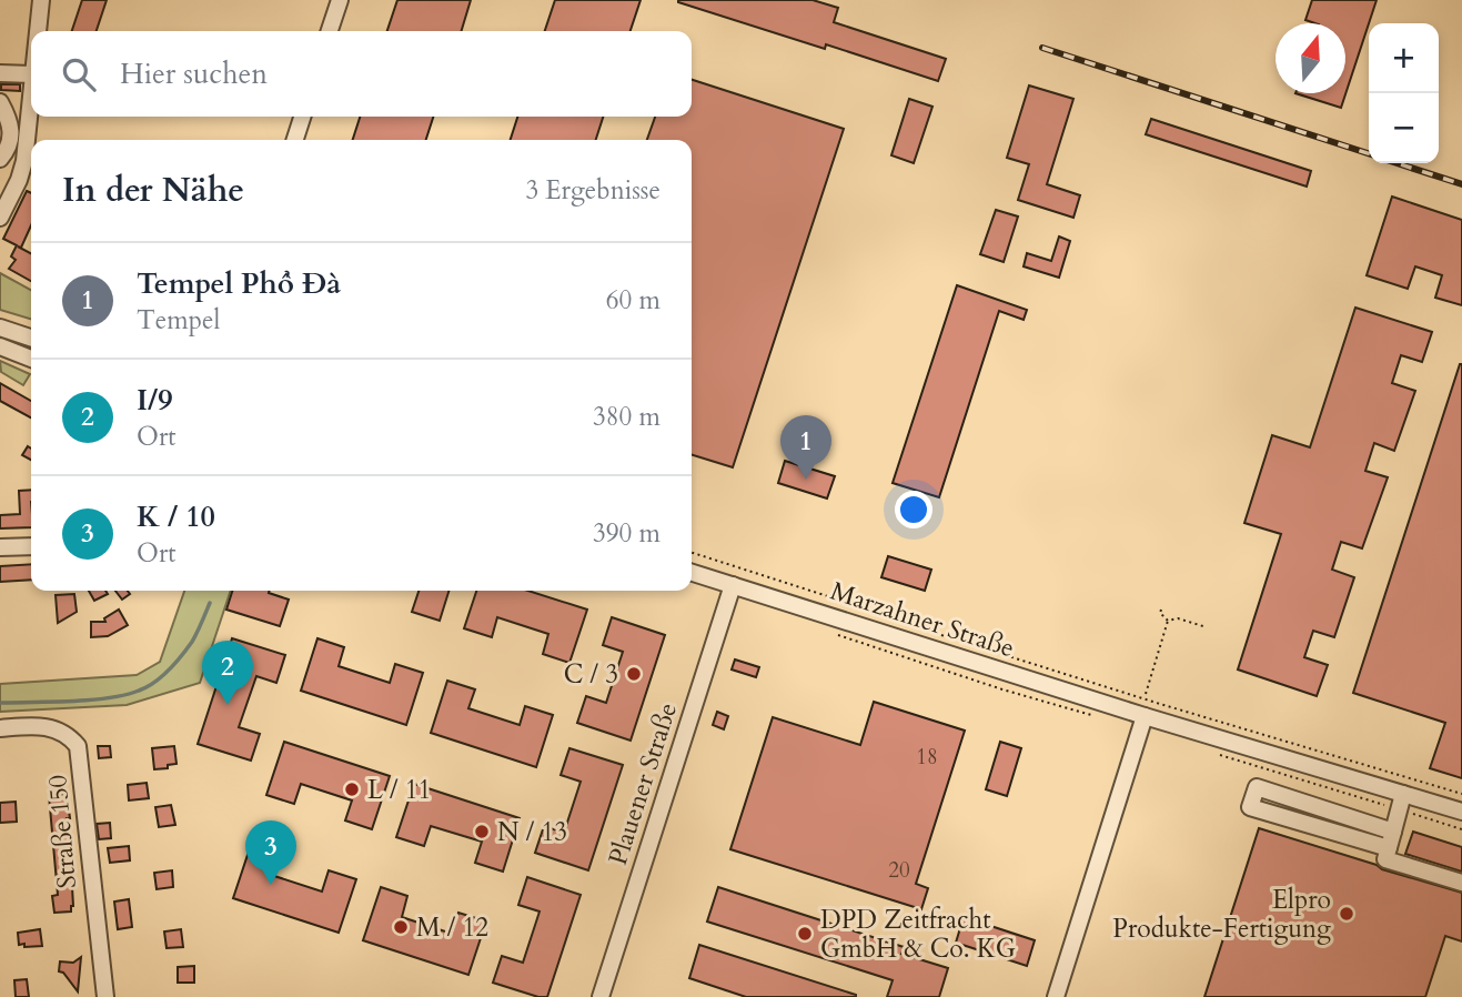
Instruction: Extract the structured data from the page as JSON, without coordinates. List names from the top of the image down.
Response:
{
  "streets": {
    "street": ["Marzahner Straße", "Plauener Straße", "Straße 150"]
  },
  "crossings": [
    ["Marzahner Straße", "Plauener Straße"]
  ],
  "places": [
    "C / 3",
    "L / 11",
    "N / 13",
    "Elpro Produkte-Fertigung",
    "M / 12",
    "DPD Zeitfracht GmbH & Co. KG"
  ],
  "house_numbers": ["18", "20"],
  "north": "top",
  "page": {
    "map_buttons": ["+", "−"],
    "search": "Hier suchen",
    "heading": ["In der Nähe", "3 Ergebnisse"],
    "list": [
      {
        "mark": "1",
        "name": "Tempel Phổ Đà",
        "note": "Tempel",
        "value": "60 m"
      },
      {
        "mark": "2",
        "name": "I/9",
        "note": "Ort",
        "value": "380 m"
      },
      {
        "mark": "3",
        "name": "K / 10",
        "note": "Ort",
        "value": "390 m"
      }
    ],
    "pins": ["1", "2", "3"]
  }
}
